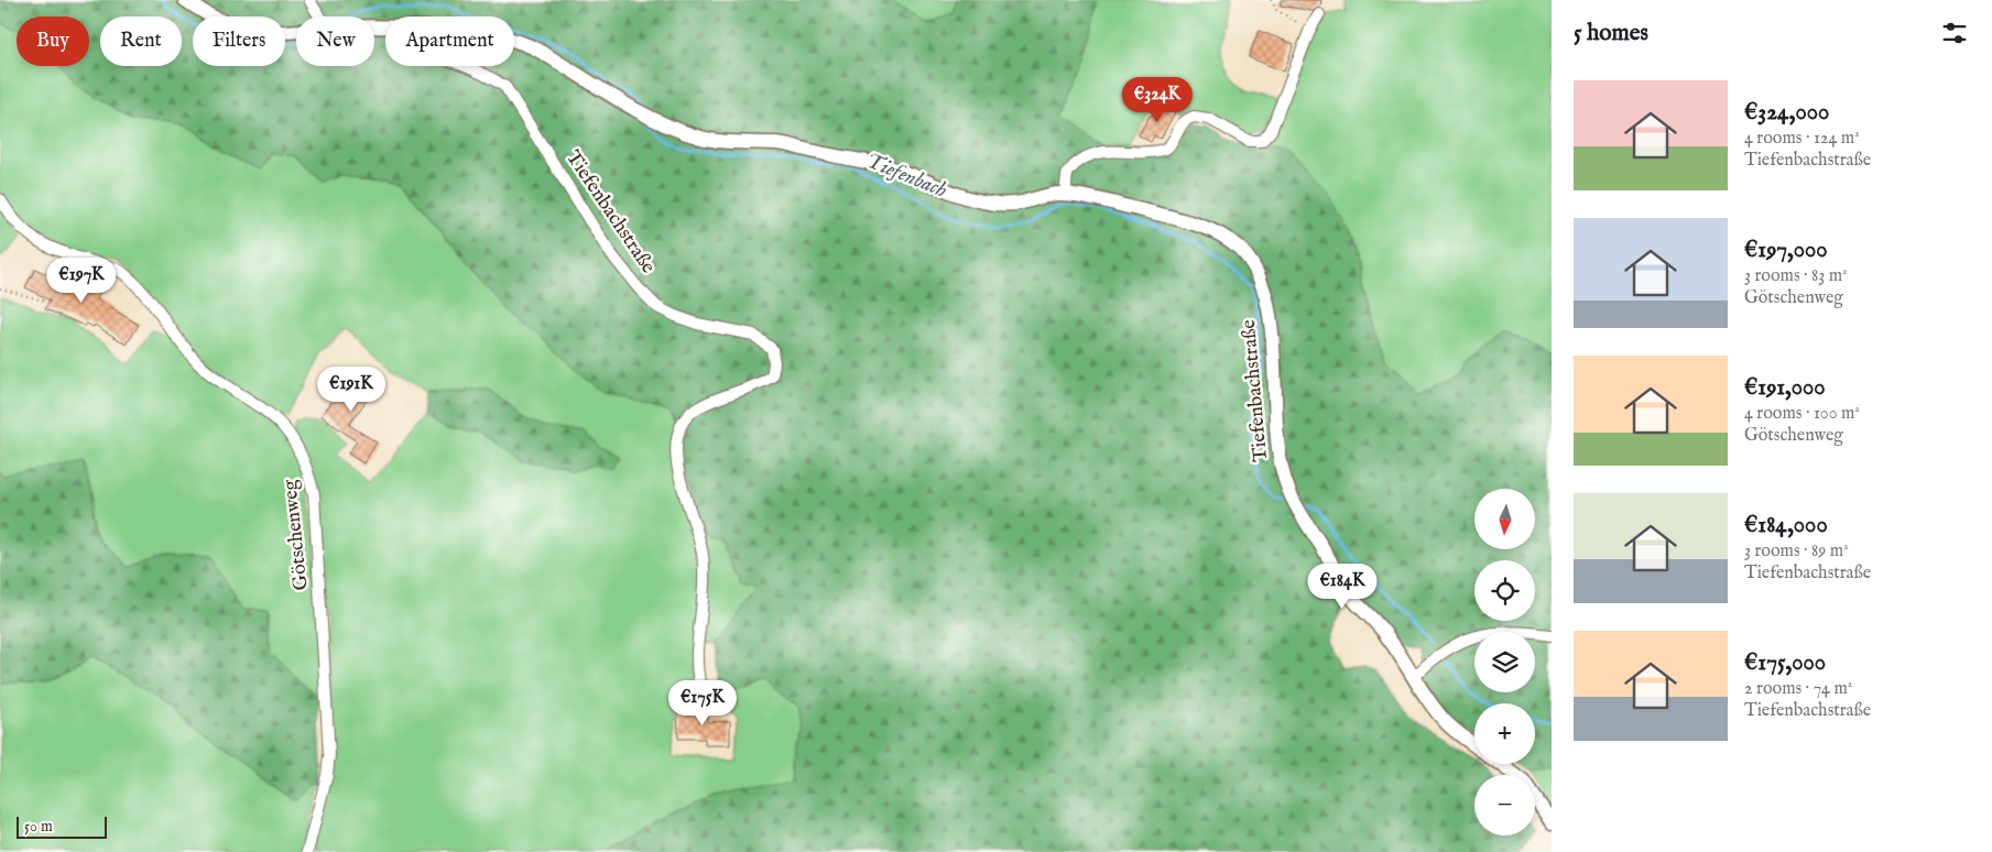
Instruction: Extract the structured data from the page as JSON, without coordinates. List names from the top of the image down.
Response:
{
  "streets": {
    "street": ["Tiefenbachstraße", "Götschenweg"]
  },
  "water": ["Tiefenbach"],
  "scale_bar": "50 m",
  "north": "bottom",
  "page": {
    "heading": "5 homes",
    "chip": [
      "Buy",
      "Rent",
      "Filters",
      "New",
      "Apartment"
    ],
    "list": [
      {
        "name": "€324,000",
        "note": "4 rooms · 124 m² · Tiefenbachstraße"
      },
      {
        "name": "€197,000",
        "note": "3 rooms · 83 m² · Götschenweg"
      },
      {
        "name": "€191,000",
        "note": "4 rooms · 100 m² · Götschenweg"
      },
      {
        "name": "€184,000",
        "note": "3 rooms · 89 m² · Tiefenbachstraße"
      },
      {
        "name": "€175,000",
        "note": "2 rooms · 74 m² · Tiefenbachstraße"
      }
    ],
    "price": [
      "€324K",
      "€197K",
      "€191K",
      "€184K",
      "€175K"
    ],
    "map_buttons": ["+", "−"],
    "scale": "50 m"
  }
}
